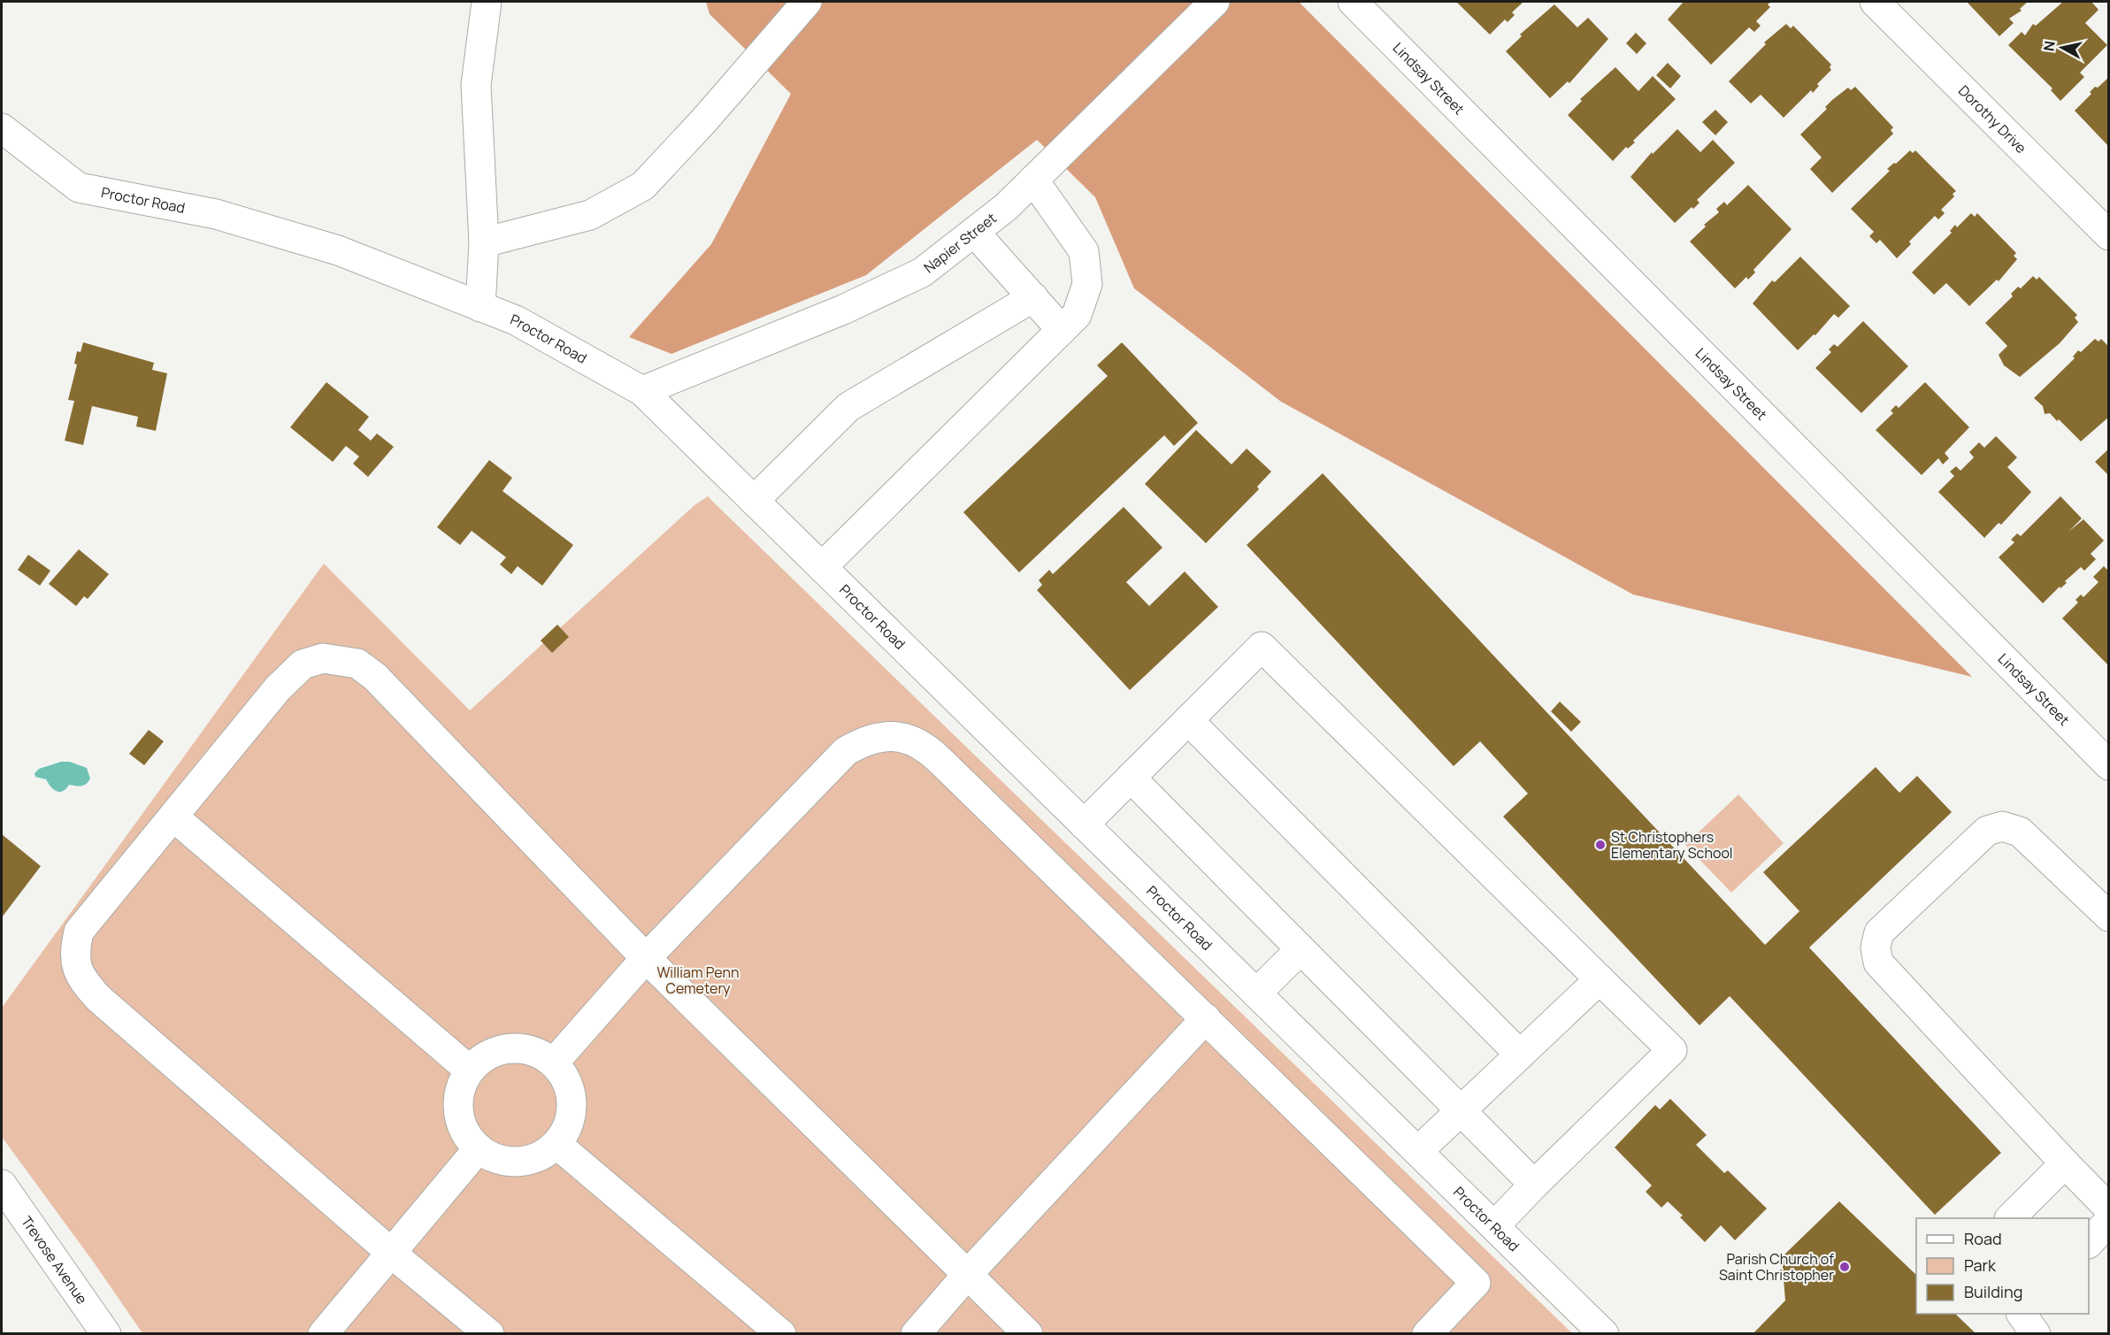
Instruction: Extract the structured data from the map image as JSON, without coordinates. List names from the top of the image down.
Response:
{
  "streets": {
    "street": [
      "Lindsay Street",
      "Dorothy Drive",
      "Proctor Road",
      "Napier Street",
      "Trevose Avenue"
    ]
  },
  "crossings": [
    ["Proctor Road", "Napier Street"]
  ],
  "parks": ["William Penn Cemetery"],
  "places": ["St Christophers Elementary School", "Parish Church of Saint Christopher"],
  "legend": ["Road", "Park", "Building"],
  "north": "left"
}
